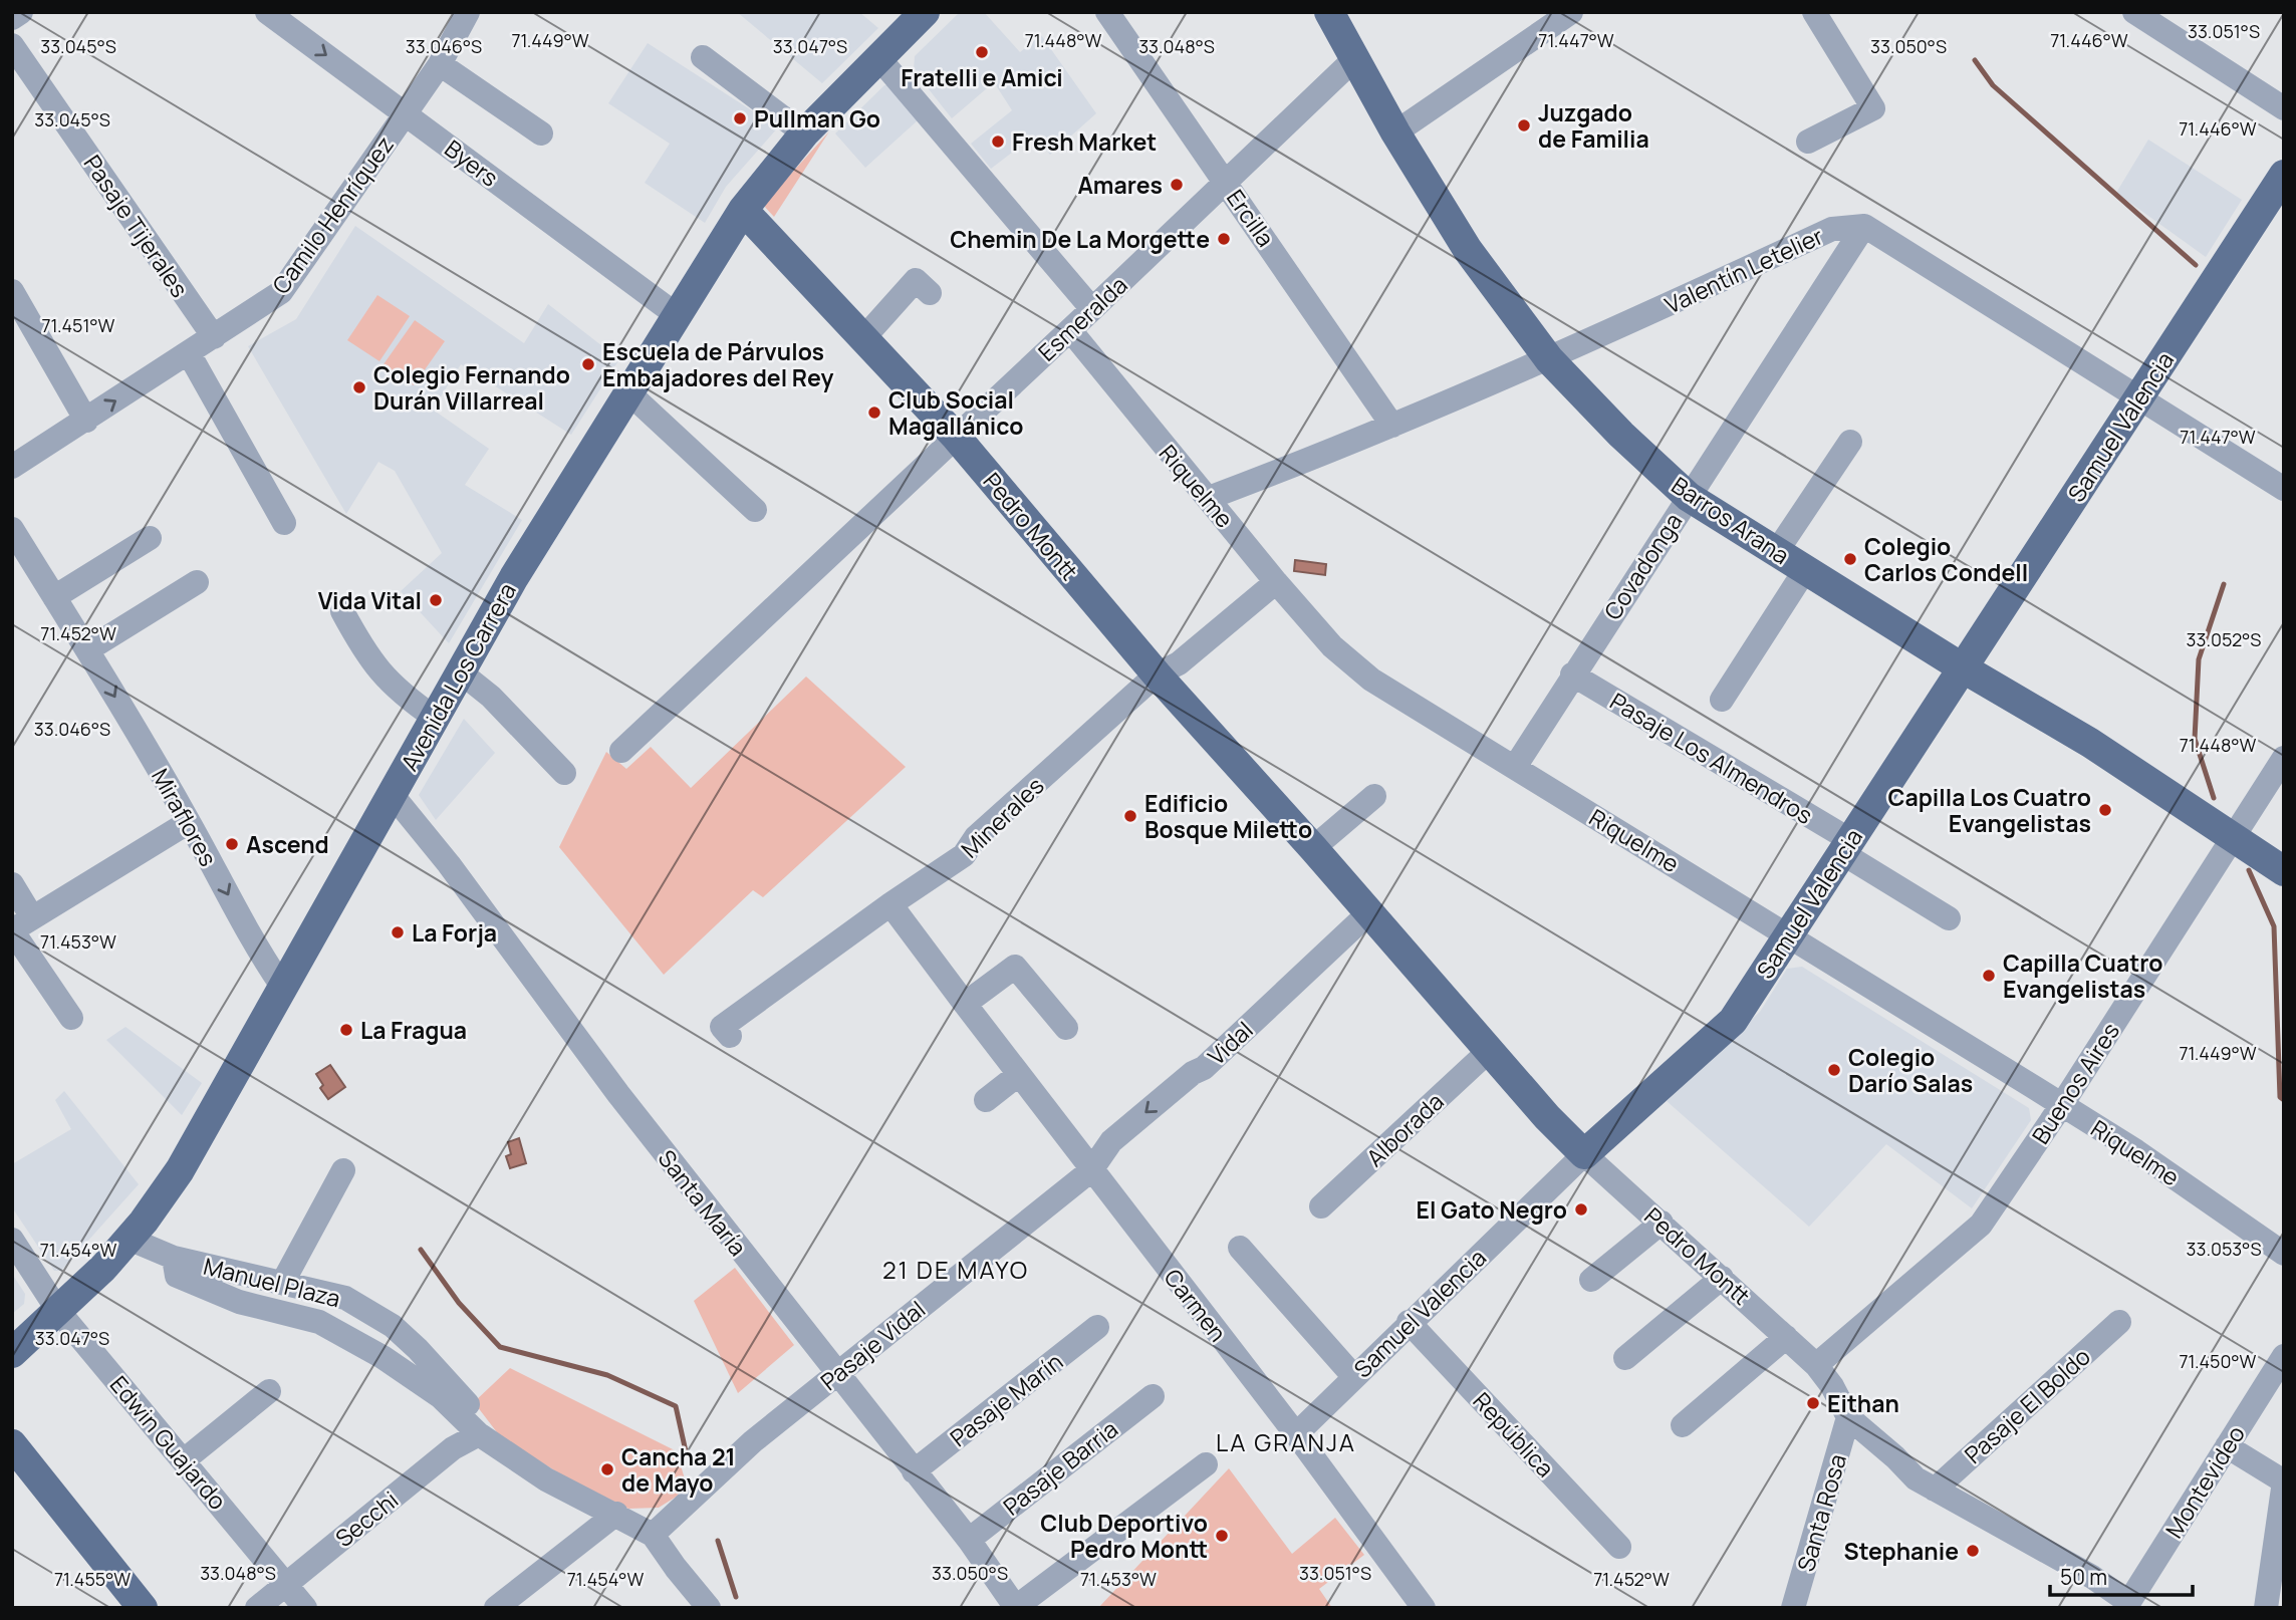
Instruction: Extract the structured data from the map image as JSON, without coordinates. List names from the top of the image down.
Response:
{
  "streets": {
    "main road": [
      "Samuel Valencia",
      "Barros Arana",
      "Pedro Montt",
      "Avenida Los Carrera"
    ],
    "street": [
      "Byers",
      "Camilo Henríquez",
      "Ercilla",
      "Pasaje Tijerales",
      "Valentín Letelier",
      "Esmeralda",
      "Riquelme",
      "Covadonga",
      "Pasaje Los Almendros",
      "Miraflores",
      "Minerales",
      "Vidal",
      "Buenos Aires",
      "Alborada",
      "Santa María",
      "Manuel Plaza",
      "Carmen",
      "Pasaje Vidal",
      "Pasaje Marín",
      "Pasaje El Boldo",
      "República",
      "Edwin Guajardo",
      "Pasaje Barria",
      "Montevideo",
      "Santa Rosa",
      "Secchi"
    ]
  },
  "crossings": [
    ["Byers", "Camilo Henríquez"],
    ["Byers", "Avenida Los Carrera"],
    ["Camilo Henríquez", "Pasaje Tijerales"],
    ["Ercilla", "Valentín Letelier"],
    ["Ercilla", "Esmeralda"],
    ["Valentín Letelier", "Riquelme"],
    ["Valentín Letelier", "Barros Arana"],
    ["Valentín Letelier", "Covadonga"],
    ["Esmeralda", "Riquelme"],
    ["Esmeralda", "Barros Arana"],
    ["Esmeralda", "Pedro Montt"],
    ["Samuel Valencia", "Riquelme"],
    ["Samuel Valencia", "Barros Arana"],
    ["Samuel Valencia", "Pedro Montt"],
    ["Samuel Valencia", "Pasaje Los Almendros"],
    ["Samuel Valencia", "Carmen"],
    ["Samuel Valencia", "República"],
    ["Riquelme", "Covadonga"],
    ["Riquelme", "Minerales"],
    ["Riquelme", "Buenos Aires"],
    ["Barros Arana", "Covadonga"],
    ["Barros Arana", "Buenos Aires"],
    ["Pedro Montt", "Avenida Los Carrera"],
    ["Pedro Montt", "Minerales"],
    ["Pedro Montt", "Vidal"],
    ["Pedro Montt", "Buenos Aires"],
    ["Pedro Montt", "Alborada"],
    ["Pedro Montt", "Pasaje El Boldo"],
    ["Pedro Montt", "Montevideo"],
    ["Pedro Montt", "Santa Rosa"],
    ["Covadonga", "Pasaje Los Almendros"],
    ["Avenida Los Carrera", "Miraflores"],
    ["Avenida Los Carrera", "Santa María"],
    ["Avenida Los Carrera", "Manuel Plaza"],
    ["Avenida Los Carrera", "Edwin Guajardo"],
    ["Minerales", "Carmen"],
    ["Vidal", "Carmen"],
    ["Vidal", "Pasaje Vidal"],
    ["Santa María", "Pasaje Vidal"],
    ["Santa María", "Pasaje Marín"],
    ["Santa María", "Pasaje Barria"],
    ["Manuel Plaza", "Pasaje Vidal"],
    ["Manuel Plaza", "Secchi"],
    ["Carmen", "Pasaje Vidal"],
    ["Edwin Guajardo", "Secchi"]
  ],
  "one_way": ["Vidal"],
  "districts": ["21 DE MAYO", "LA GRANJA"],
  "places": [
    "Fratelli e Amici",
    "Pullman Go",
    "Juzgado de Familia",
    "Fresh Market",
    "Amares",
    "Chemin De La Morgette",
    "Escuela de Párvulos Embajadores del Rey",
    "Colegio Fernando Durán Villarreal",
    "Club Social Magallánico",
    "Colegio Carlos Condell",
    "Vida Vital",
    "Capilla Los Cuatro Evangelistas",
    "Edificio Bosque Miletto",
    "Ascend",
    "La Forja",
    "Capilla Cuatro Evangelistas",
    "La Fragua",
    "Colegio Darío Salas",
    "El Gato Negro",
    "Eithan",
    "Cancha 21 de Mayo",
    "Club Deportivo Pedro Montt",
    "Stephanie"
  ],
  "scale_bar": "50 m",
  "coordinates": [
    "33.051°S",
    "71.446°W",
    "71.449°W",
    "71.448°W",
    "71.447°W",
    "33.045°S",
    "33.046°S",
    "33.047°S",
    "33.048°S",
    "33.050°S",
    "71.451°W",
    "71.452°W",
    "33.052°S",
    "71.453°W",
    "33.053°S",
    "71.454°W",
    "71.450°W",
    "71.455°W"
  ]
}
